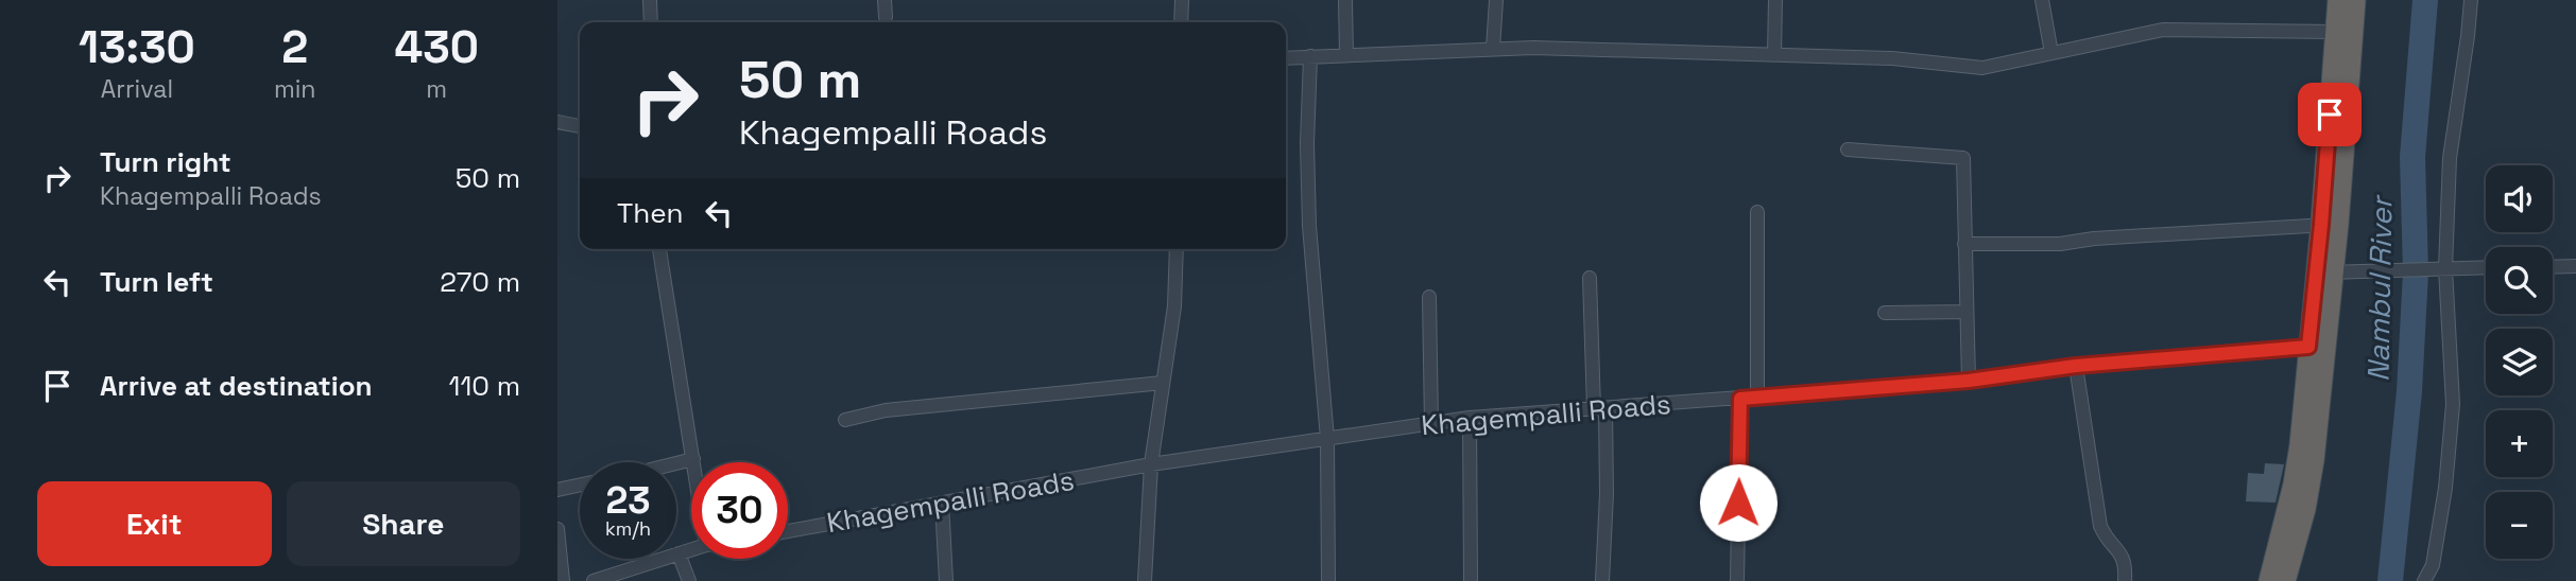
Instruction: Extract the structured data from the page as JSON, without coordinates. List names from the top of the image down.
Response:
{
  "streets": {
    "street": ["Khagempalli Roads"]
  },
  "water": ["Nambul River"],
  "page": {
    "eta": [
      "13:30",
      "Arrival",
      "2",
      "min",
      "430",
      "m"
    ],
    "turn": ["50 m", "Khagempalli Roads"],
    "list": [
      {
        "name": "Turn right",
        "note": "Khagempalli Roads",
        "value": "50 m"
      },
      {
        "name": "Turn left",
        "value": "270 m"
      },
      {
        "name": "Arrive at destination",
        "value": "110 m"
      }
    ],
    "map_buttons": ["+", "−"],
    "then": "Then",
    "speed": "23 km/h",
    "limit": "30",
    "buttons": ["Exit", "Share"]
  }
}
